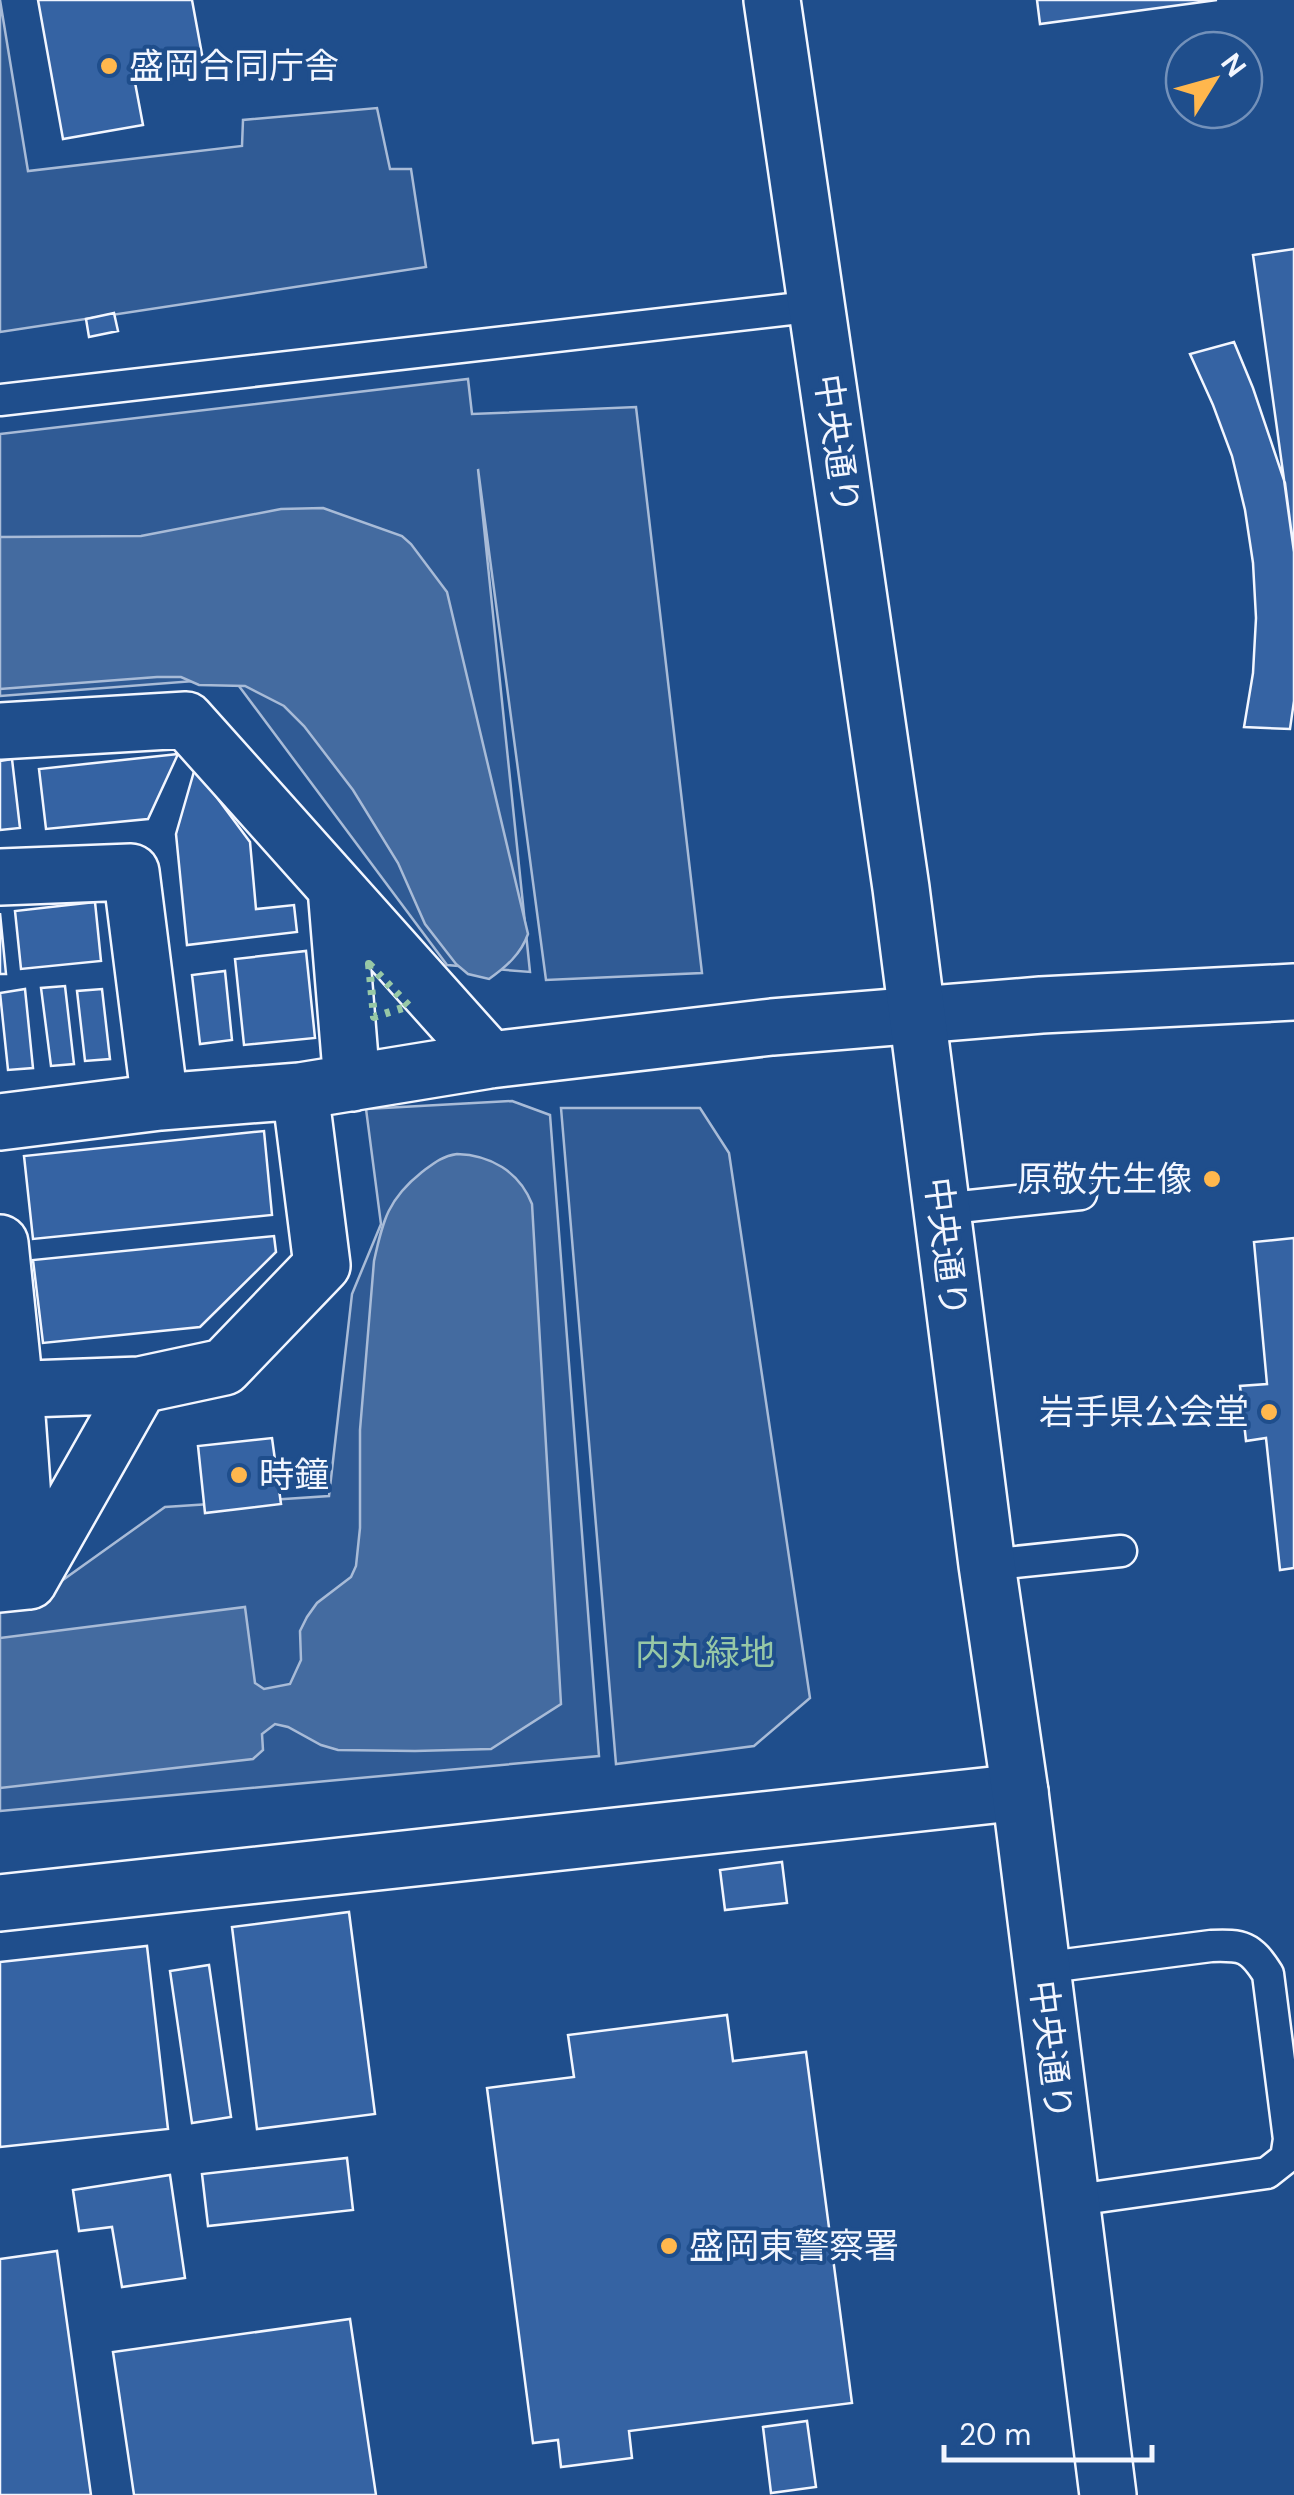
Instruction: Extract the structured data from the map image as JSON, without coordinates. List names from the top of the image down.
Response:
{
  "streets": {
    "main road": ["中央通り"]
  },
  "parks": ["内丸緑地"],
  "places": [
    "盛岡合同庁舎",
    "原敬先生像",
    "岩手県公会堂",
    "時鐘",
    "盛岡東警察署"
  ],
  "scale_bar": "20 m",
  "north": "top right"
}
